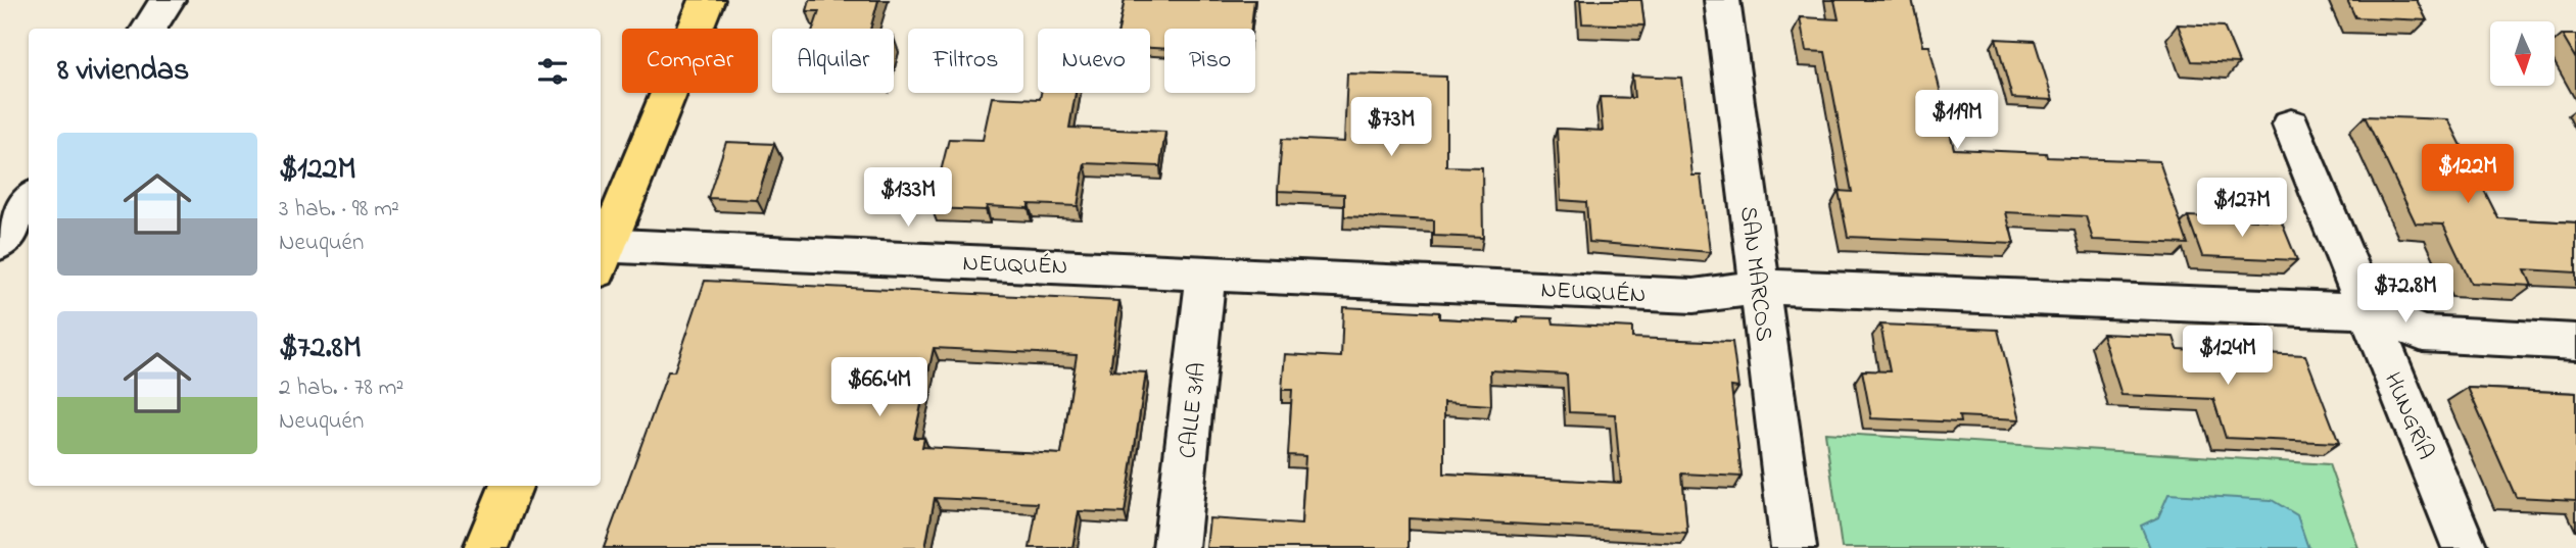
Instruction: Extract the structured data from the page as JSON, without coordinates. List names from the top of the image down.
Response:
{
  "streets": {
    "street": [
      "NEUQUÉN",
      "SAN MARCOS",
      "CALLE 31A",
      "HUNGRÍA"
    ]
  },
  "crossings": [
    ["NEUQUÉN", "SAN MARCOS"],
    ["NEUQUÉN", "CALLE 31A"],
    ["NEUQUÉN", "HUNGRÍA"]
  ],
  "north": "bottom",
  "page": {
    "chip": [
      "Comprar",
      "Alquilar",
      "Filtros",
      "Nuevo",
      "Piso"
    ],
    "heading": "8 viviendas",
    "price": [
      "$119M",
      "$73M",
      "$122M",
      "$133M",
      "$127M",
      "$72.8M",
      "$124M",
      "$66.4M"
    ],
    "list": [
      {
        "name": "$122M",
        "note": "3 hab. · 98 m² · Neuquén"
      },
      {
        "name": "$72.8M",
        "note": "2 hab. · 78 m² · Neuquén"
      }
    ]
  }
}
